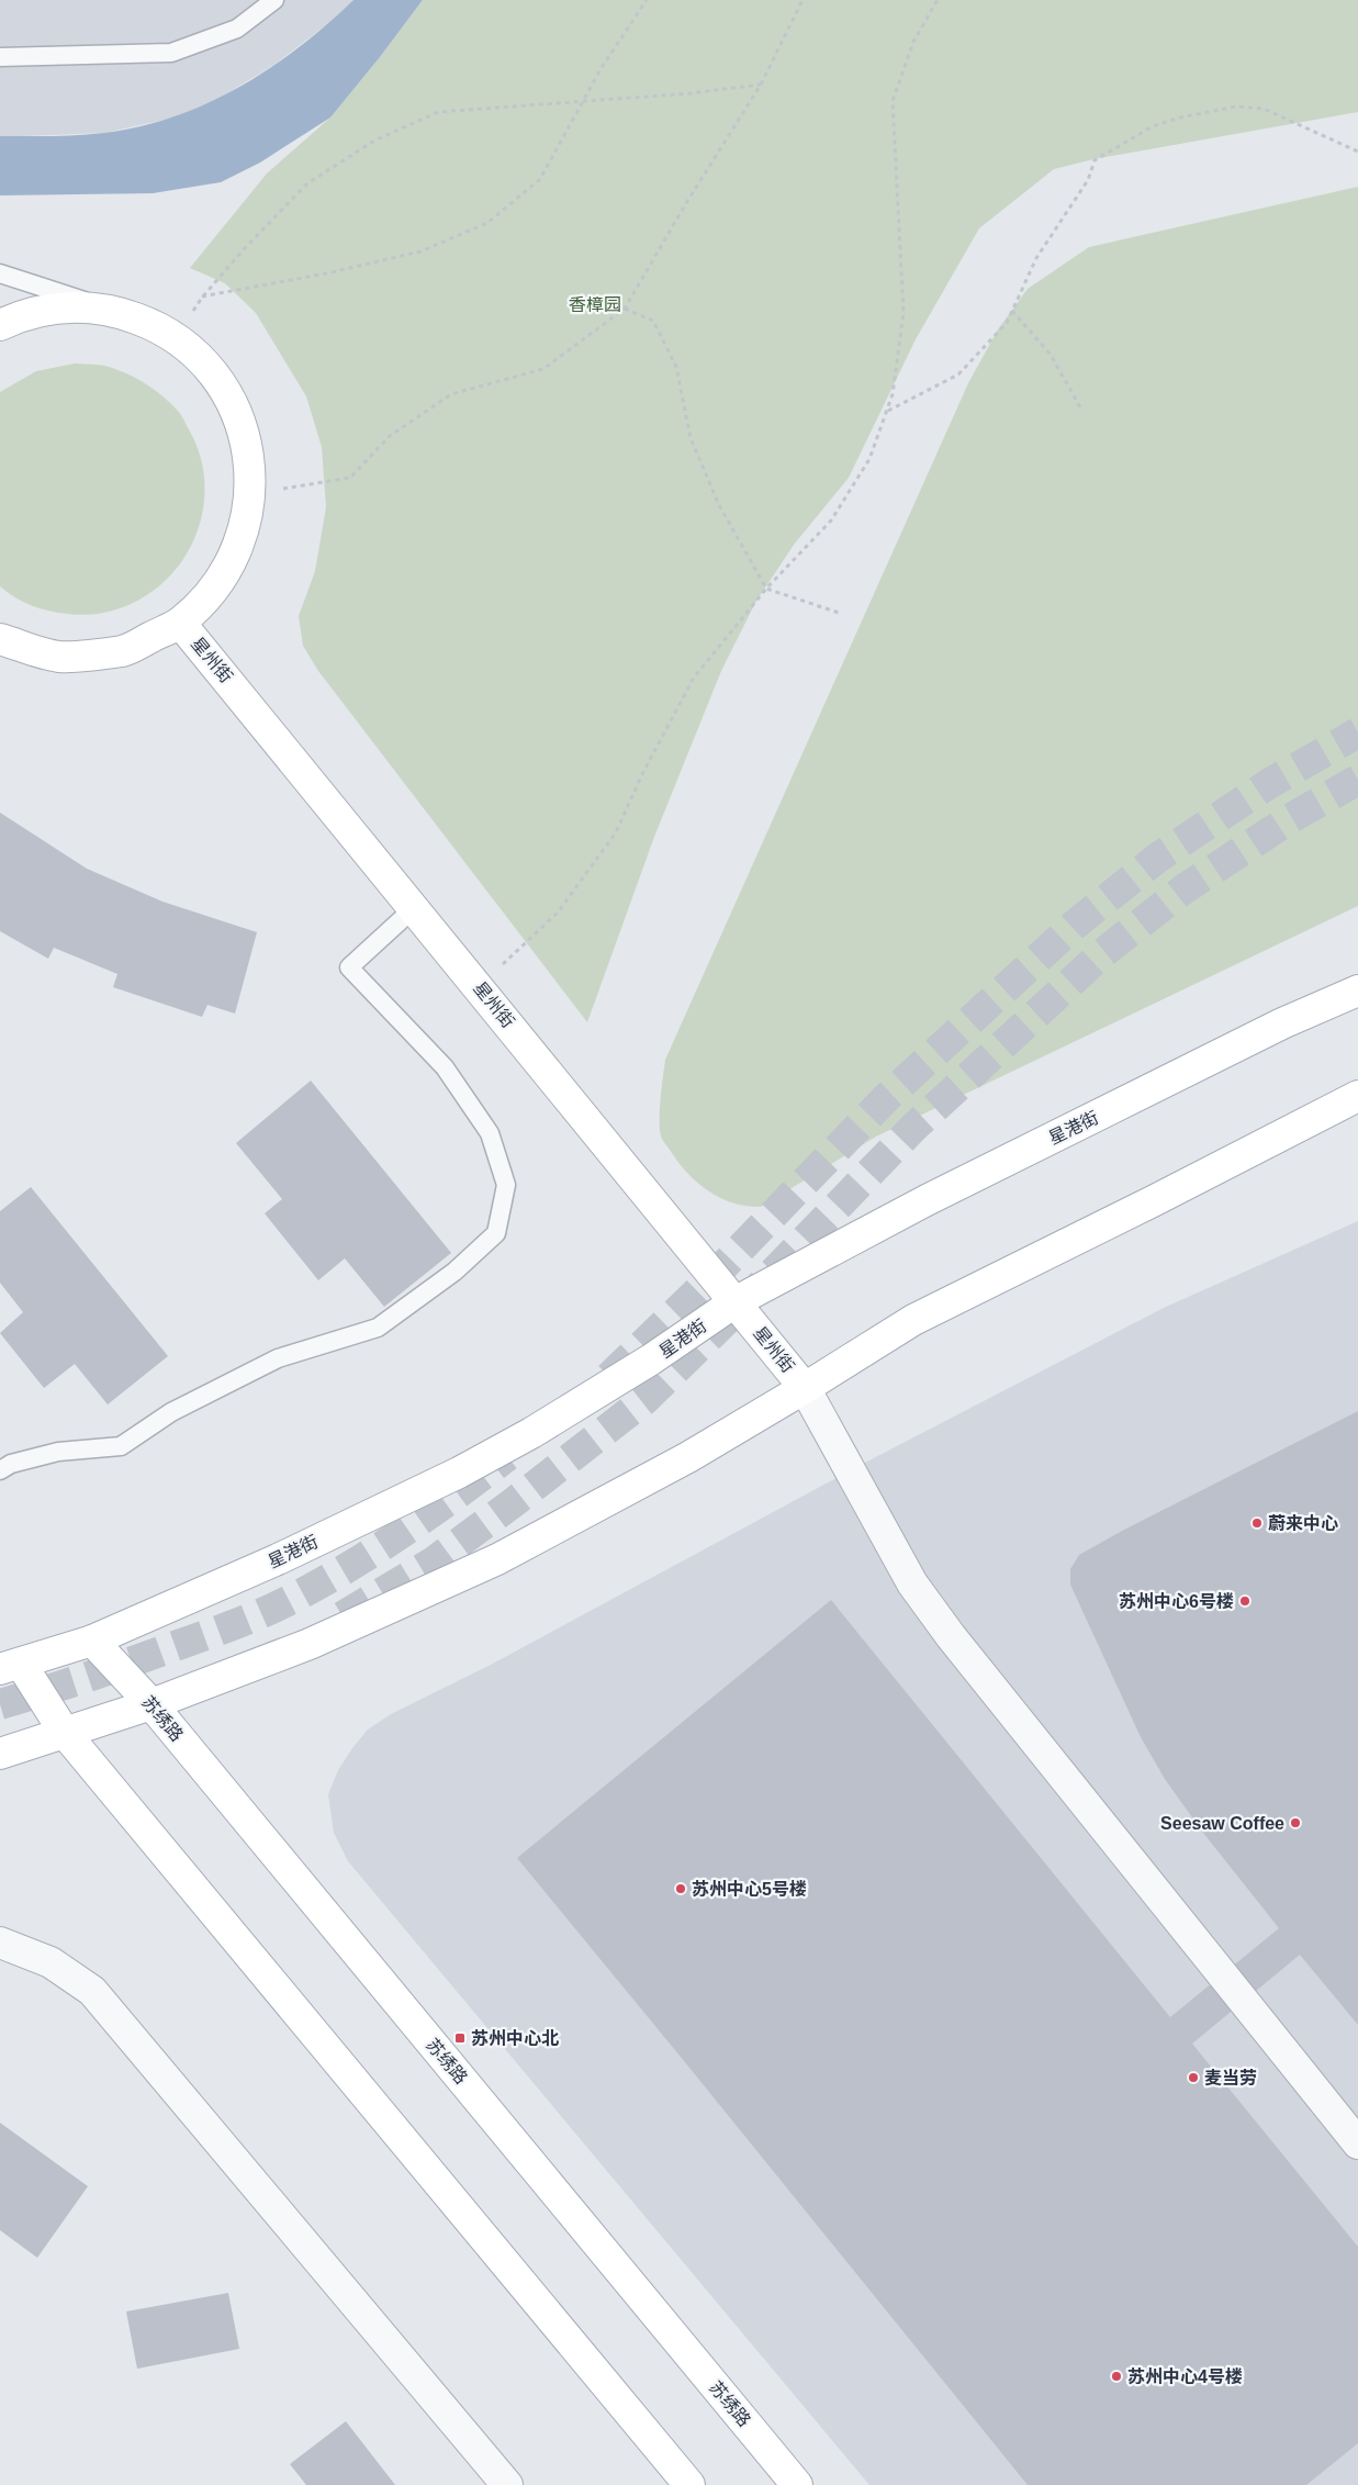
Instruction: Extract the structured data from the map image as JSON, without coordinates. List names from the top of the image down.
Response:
{
  "streets": {
    "main road": ["星州街", "星港街", "苏绣路"]
  },
  "crossings": [
    ["星州街", "星港街"],
    ["星港街", "苏绣路"]
  ],
  "parks": ["香樟园"],
  "places": {
    "other": [
      "蔚来中心",
      "苏州中心6号楼",
      "Seesaw Coffee",
      "苏州中心5号楼",
      "麦当劳",
      "苏州中心4号楼"
    ],
    "transit": ["苏州中心北"]
  }
}
